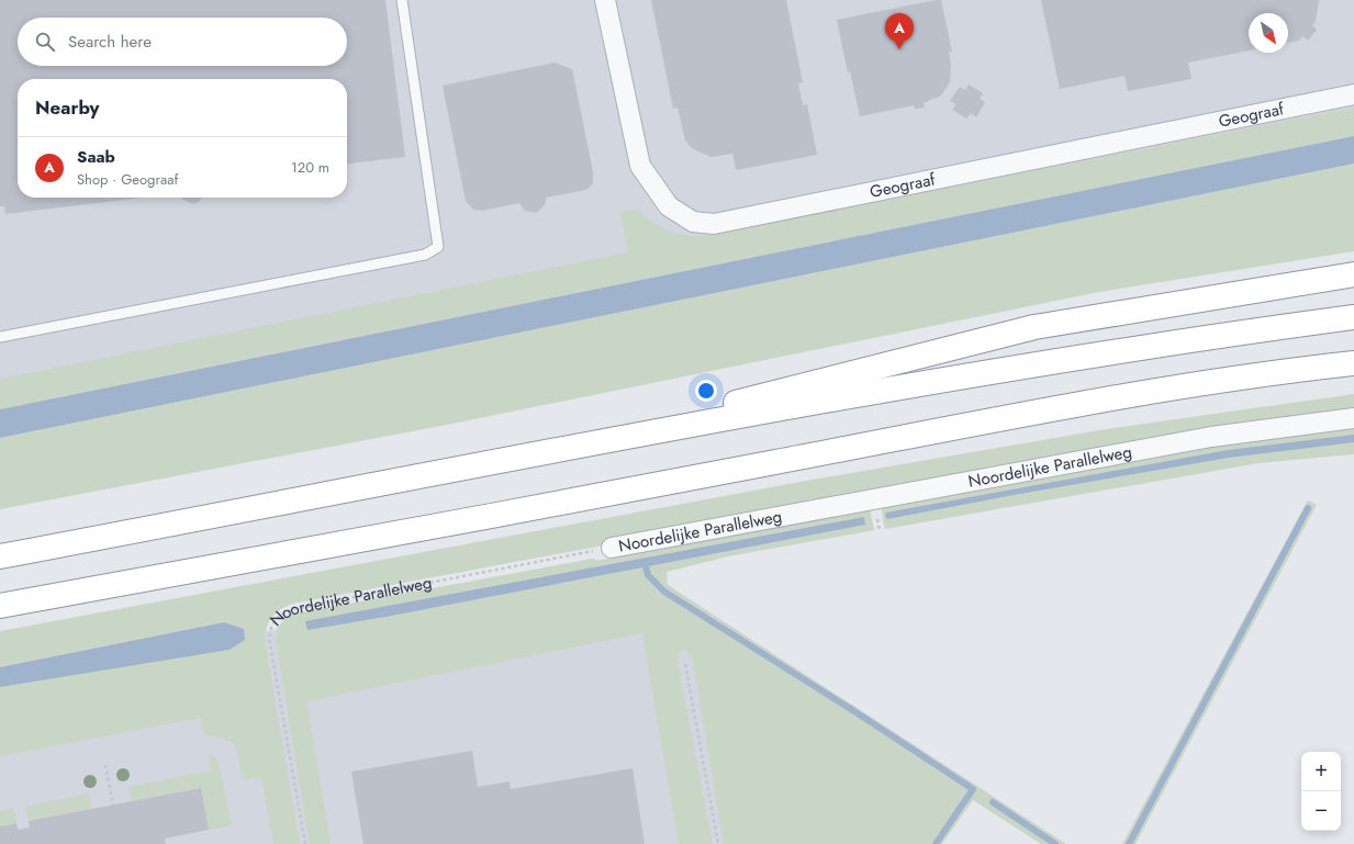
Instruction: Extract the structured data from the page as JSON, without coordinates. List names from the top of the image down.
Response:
{
  "streets": {
    "street": ["Geograaf", "Noordelijke Parallelweg"]
  },
  "north": "bottom right",
  "page": {
    "pins": "A",
    "search": "Search here",
    "heading": "Nearby",
    "list": [
      {
        "mark": "A",
        "name": "Saab",
        "note": "Shop · Geograaf",
        "value": "120 m"
      }
    ],
    "map_buttons": ["+", "−"]
  }
}
